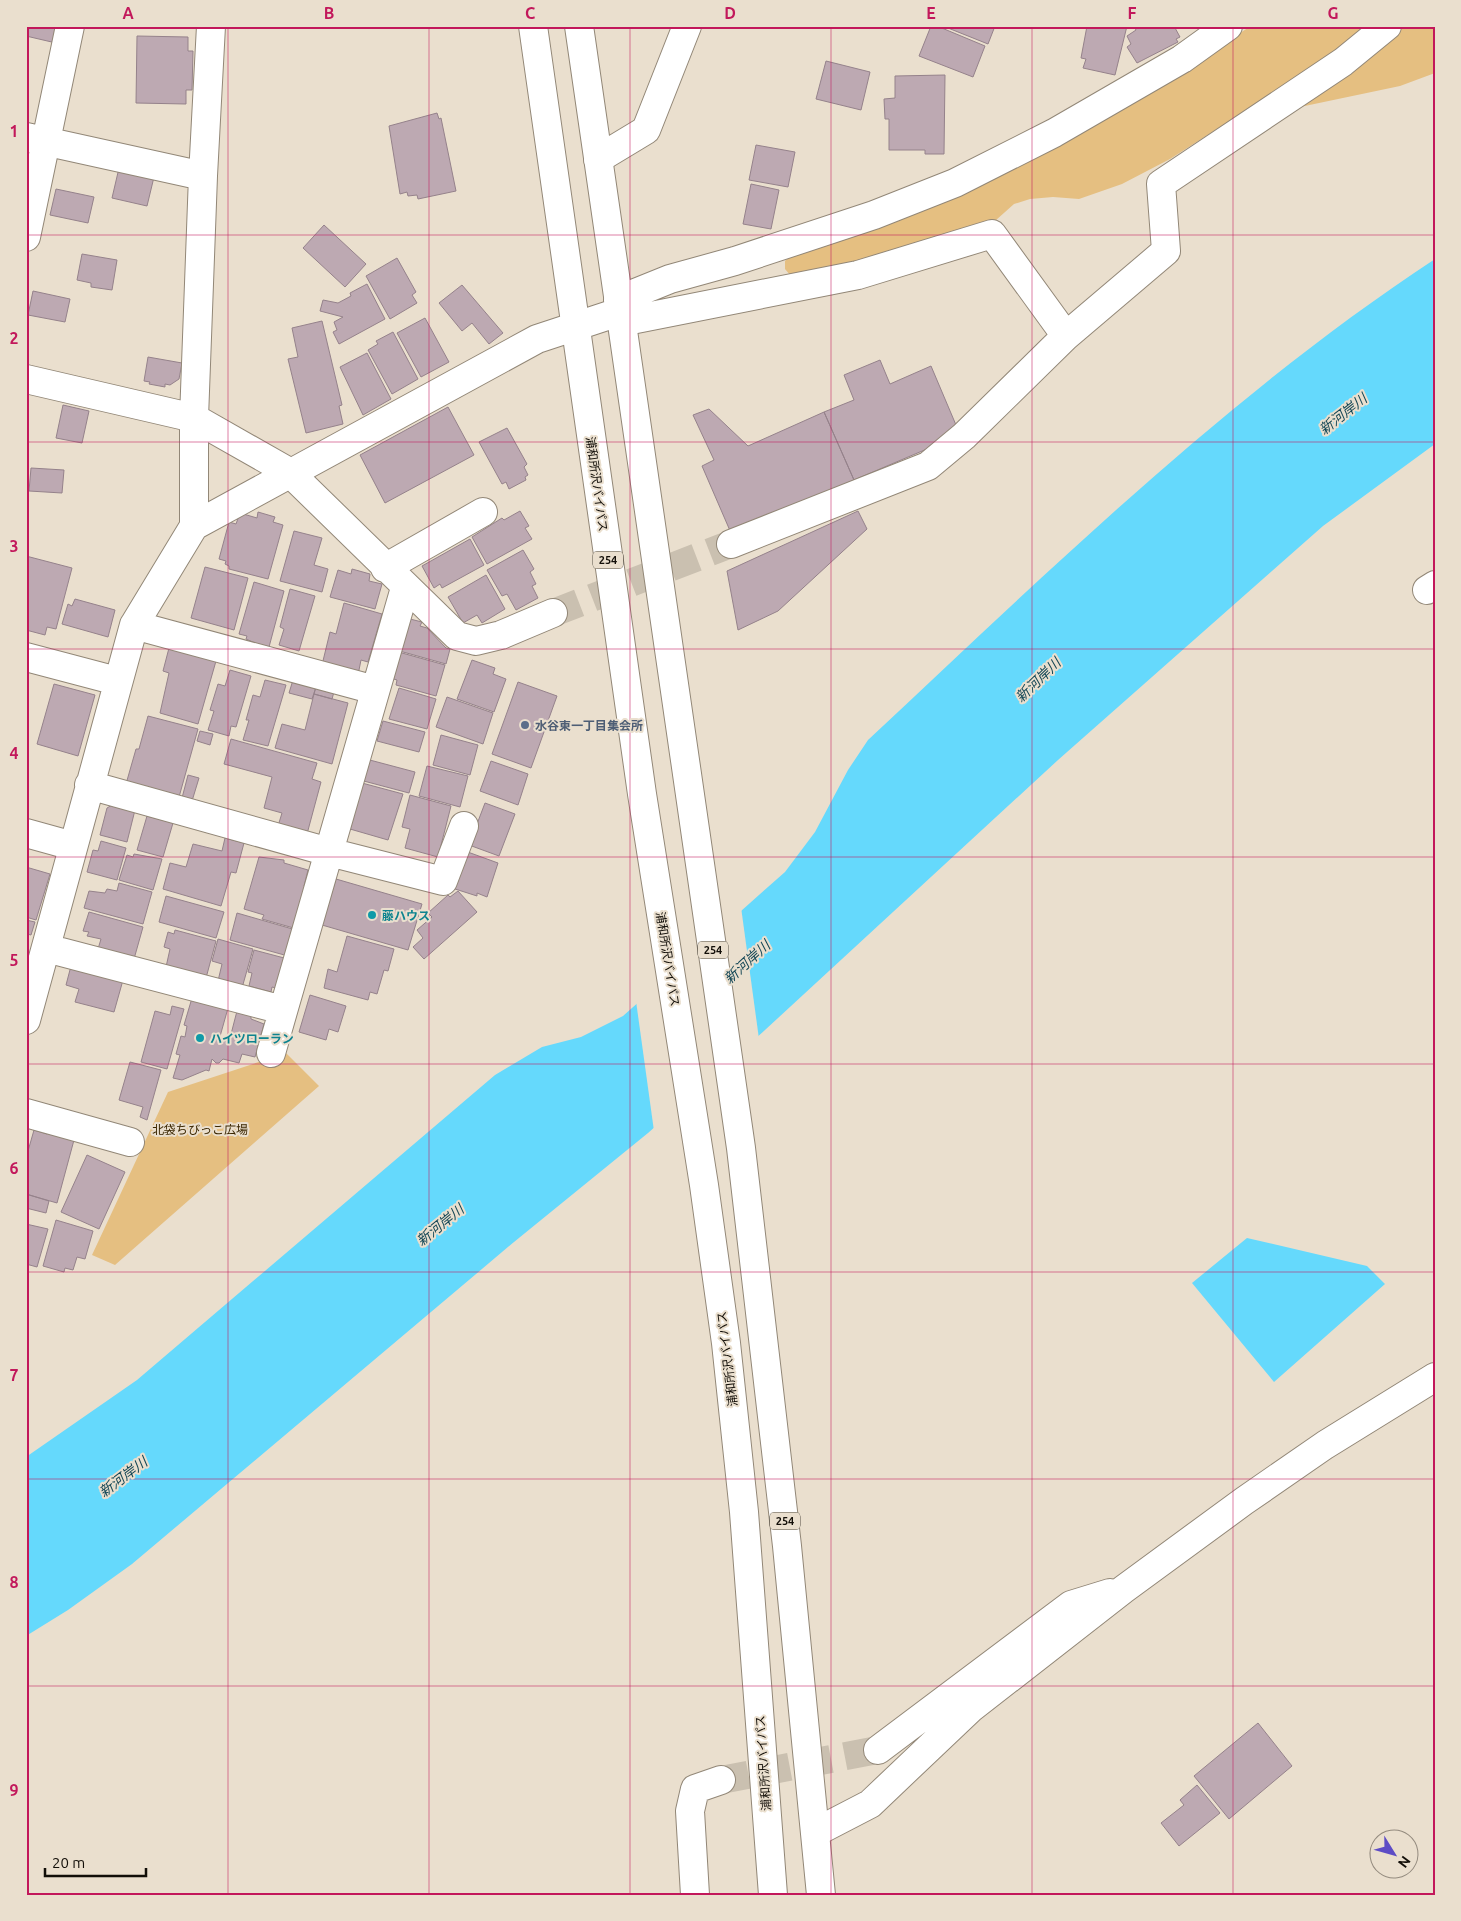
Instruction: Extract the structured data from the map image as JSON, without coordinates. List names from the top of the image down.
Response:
{
  "streets": {
    "main road": ["浦和所沢バイパス", "254"]
  },
  "water": ["新河岸川"],
  "parks": ["北袋ちびっこ広場"],
  "places": ["水谷東一丁目集会所", "藤ハウス", "ハイツローラン"],
  "scale_bar": "20 m",
  "north": "bottom right",
  "grid": {
    "columns": [
      "A",
      "B",
      "C",
      "D",
      "E",
      "F",
      "G"
    ],
    "rows": [
      "1",
      "2",
      "3",
      "4",
      "5",
      "6",
      "7",
      "8",
      "9"
    ]
  }
}
